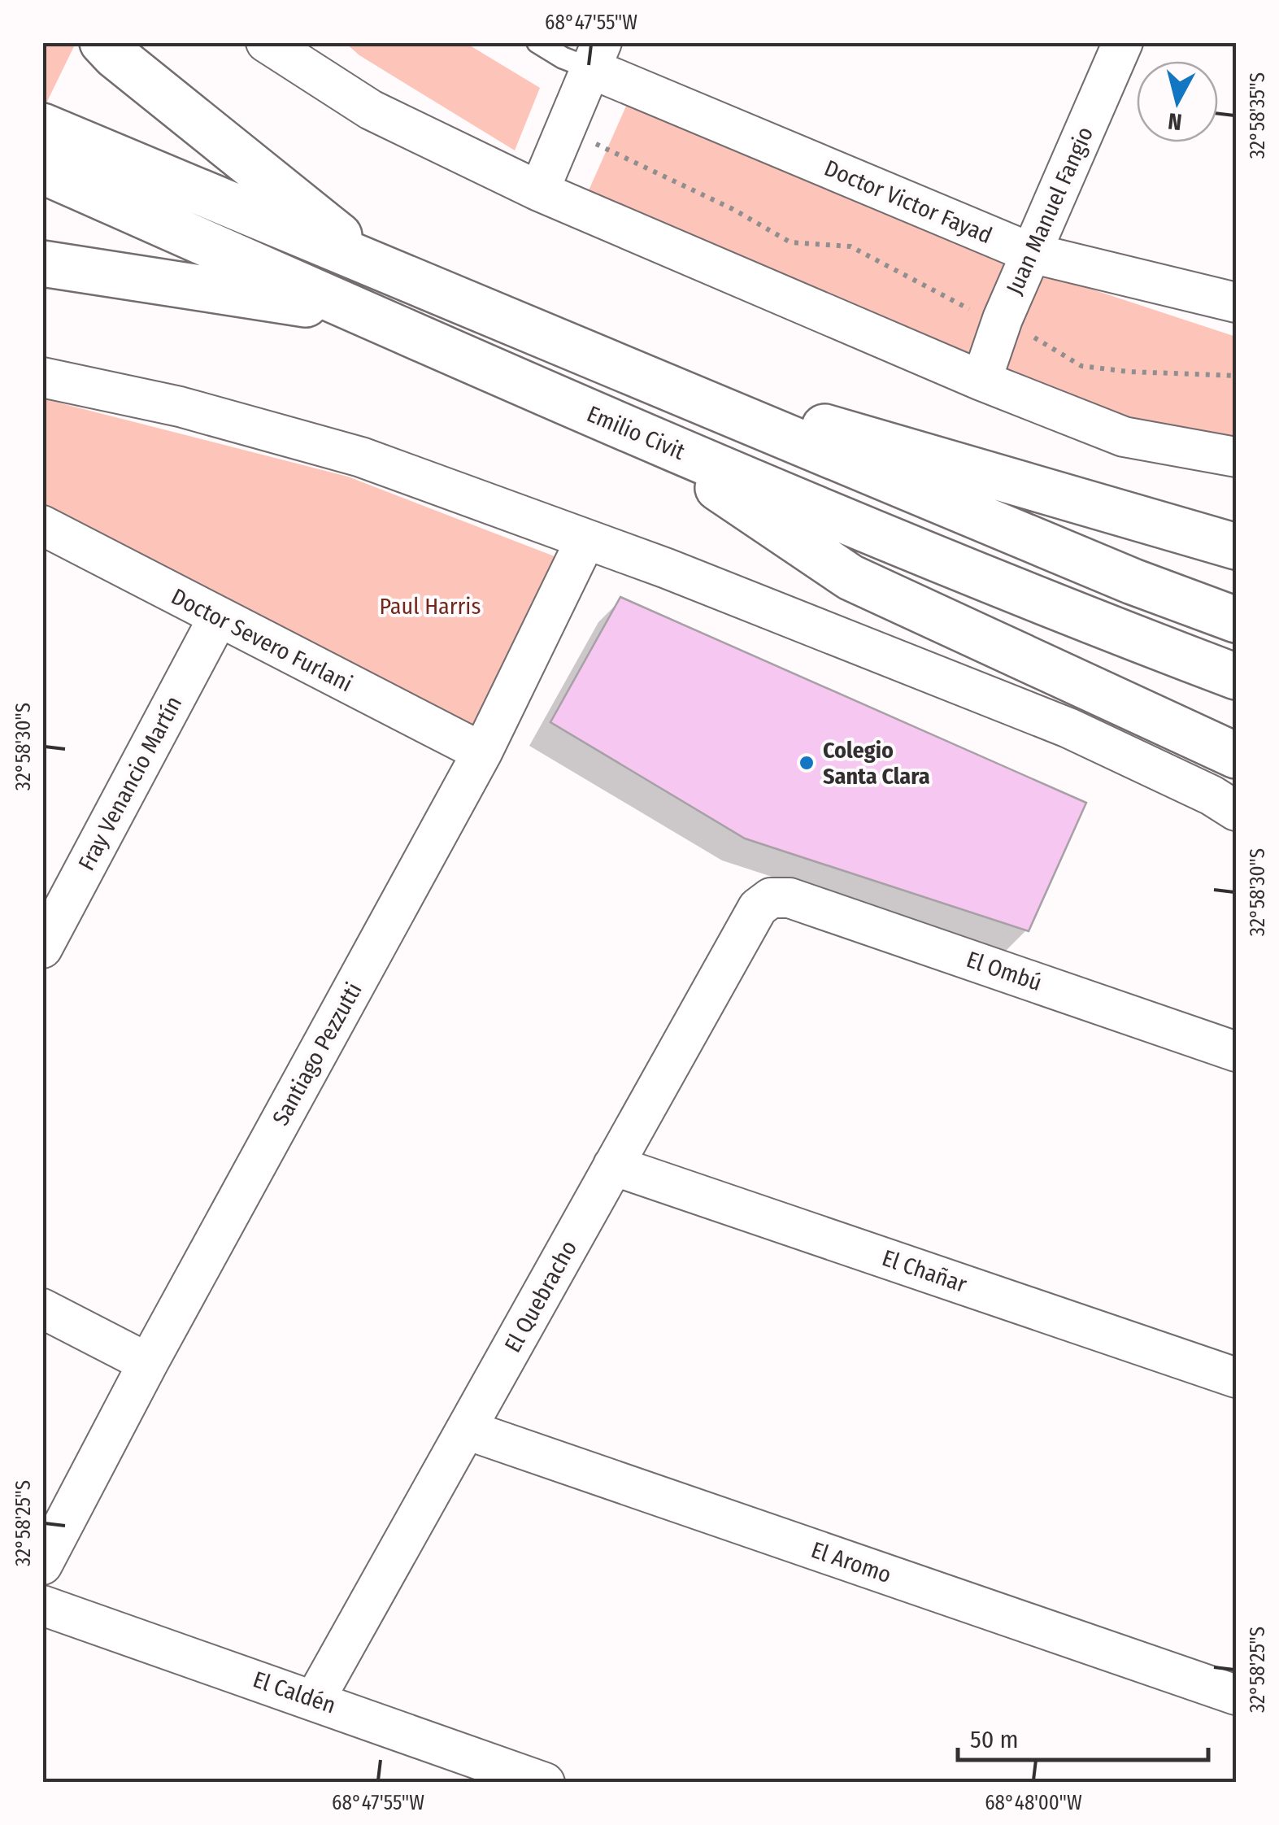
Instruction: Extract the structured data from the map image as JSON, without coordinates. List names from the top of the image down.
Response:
{
  "streets": {
    "highway": ["Emilio Civit"],
    "street": [
      "Doctor Victor Fayad",
      "Juan Manuel Fangio",
      "Doctor Severo Furlani",
      "Fray Venancio Martín",
      "El Ombú",
      "Santiago Pezzutti",
      "El Chañar",
      "El Quebracho",
      "El Aromo",
      "El Caldén"
    ]
  },
  "crossings": [
    ["Doctor Victor Fayad", "Juan Manuel Fangio"],
    ["Doctor Severo Furlani", "Fray Venancio Martín"],
    ["Doctor Severo Furlani", "Santiago Pezzutti"],
    ["El Ombú", "El Quebracho"],
    ["El Chañar", "El Quebracho"],
    ["El Quebracho", "El Aromo"],
    ["El Quebracho", "El Caldén"]
  ],
  "parks": ["Paul Harris"],
  "places": ["Colegio Santa Clara"],
  "scale_bar": "50 m",
  "north": "bottom",
  "coordinates": [
    "68°47'55\"W",
    "32°58'35\"S",
    "32°58'30\"S",
    "32°58'25\"S",
    "68°48'00\"W"
  ]
}
